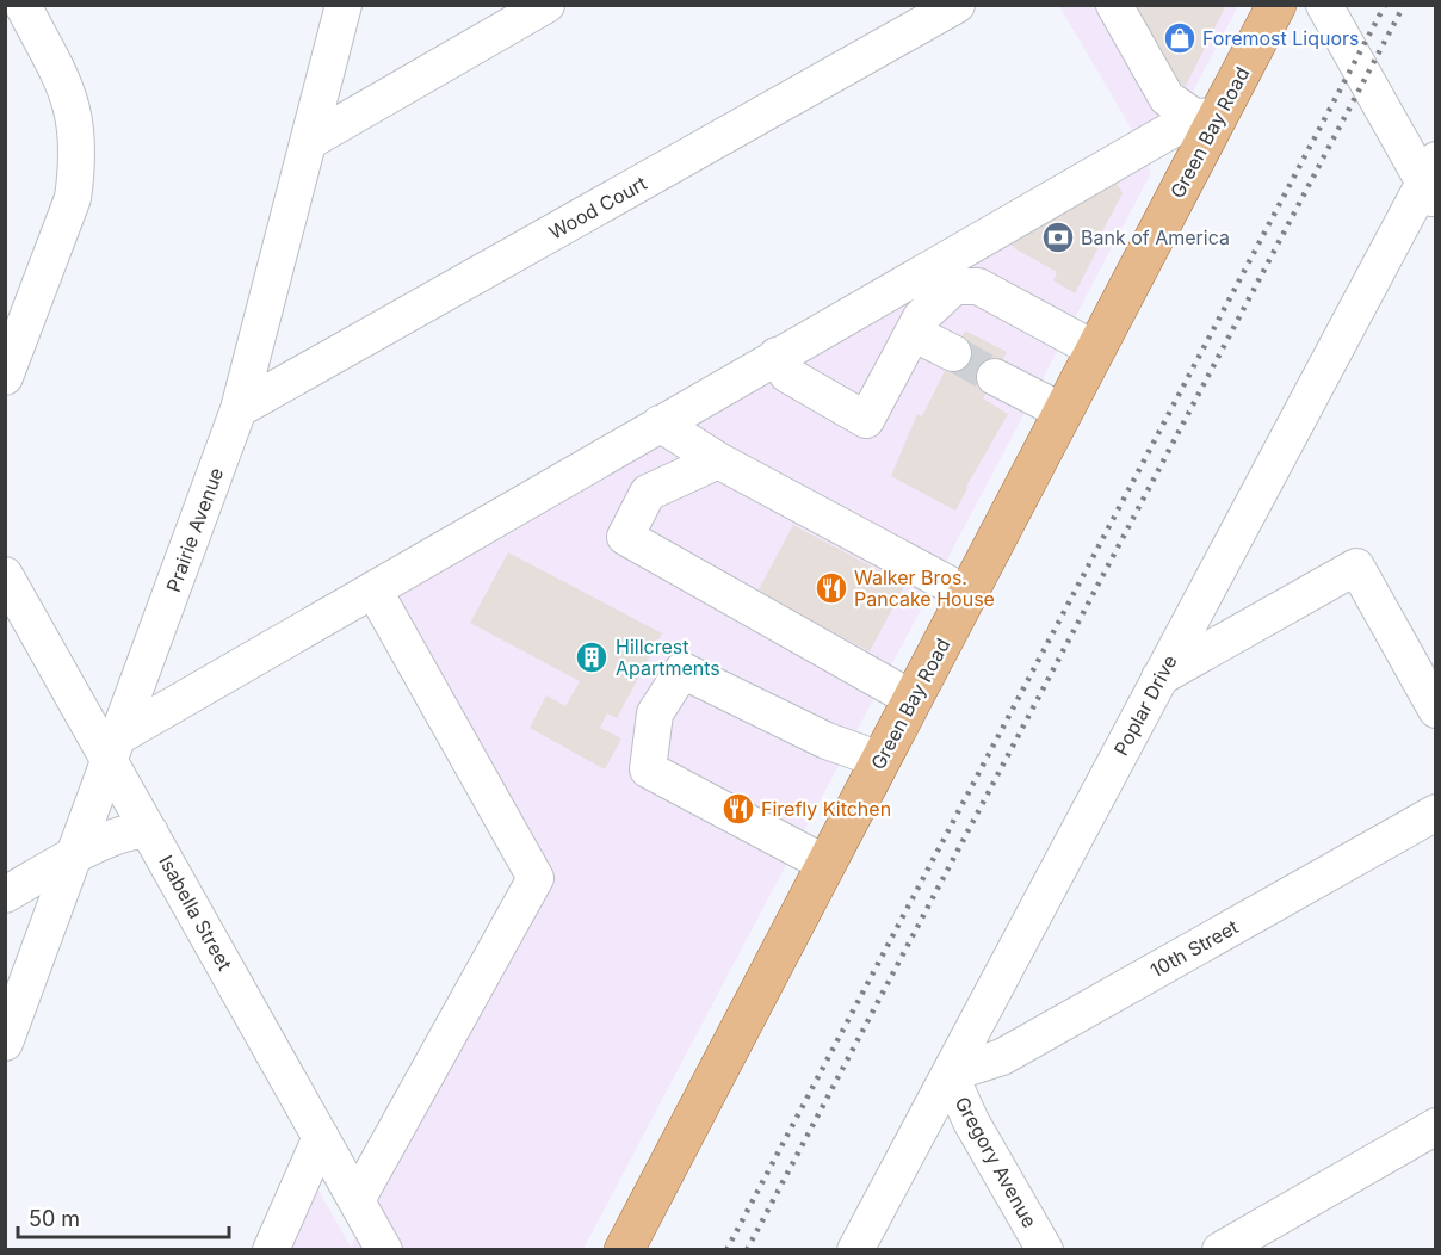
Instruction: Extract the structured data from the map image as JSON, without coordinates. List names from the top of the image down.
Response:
{
  "streets": {
    "main road": ["Green Bay Road"],
    "street": [
      "Wood Court",
      "Prairie Avenue",
      "Poplar Drive",
      "Isabella Street",
      "10th Street",
      "Gregory Avenue"
    ]
  },
  "crossings": [
    ["Wood Court", "Prairie Avenue"],
    ["Prairie Avenue", "Isabella Street"],
    ["Poplar Drive", "10th Street"],
    ["Poplar Drive", "Gregory Avenue"],
    ["10th Street", "Gregory Avenue"]
  ],
  "places": {
    "shop": ["Foremost Liquors"],
    "bank": ["Bank of America"],
    "restaurant": ["Walker Bros. Pancake House", "Firefly Kitchen"],
    "building": ["Hillcrest Apartments"]
  },
  "scale_bar": "50 m"
}
